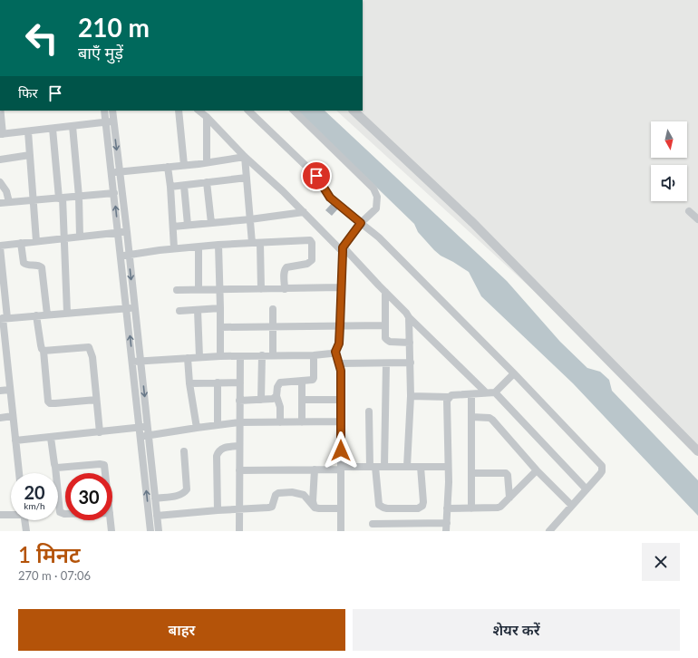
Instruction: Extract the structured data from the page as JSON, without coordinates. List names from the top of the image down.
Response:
{
  "north": "bottom",
  "page": {
    "turn": ["210 m", "बाएँ मुड़ें"],
    "then": "फिर",
    "speed": "20 km/h",
    "limit": "30",
    "heading": ["1 मिनट", "270 m · 07:06"],
    "buttons": ["बाहर", "शेयर करें"]
  }
}
